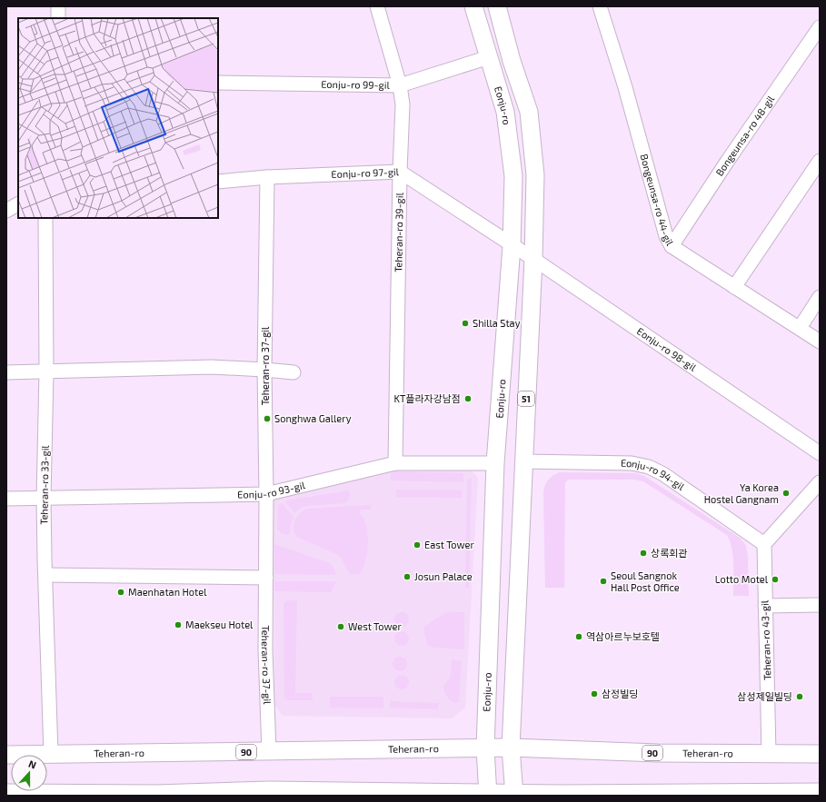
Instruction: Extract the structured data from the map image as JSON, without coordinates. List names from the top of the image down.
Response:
{
  "streets": {
    "main road": [
      "Eonju-ro",
      "51",
      "Teheran-ro",
      "90"
    ],
    "street": [
      "Eonju-ro 99-gil",
      "Bongeunsa-ro 48-gil",
      "Eonju-ro 97-gil",
      "Bongeunsa-ro 44-gil",
      "Teheran-ro 39-gil",
      "Eonju-ro 98-gil",
      "Teheran-ro 37-gil",
      "Eonju-ro 94-gil",
      "Teheran-ro 33-gil",
      "Eonju-ro 93-gil",
      "Teheran-ro 43-gil"
    ]
  },
  "crossings": [
    ["Eonju-ro 99-gil", "Eonju-ro"],
    ["Eonju-ro 99-gil", "Teheran-ro 39-gil"],
    ["Eonju-ro", "Eonju-ro 97-gil"],
    ["Eonju-ro", "Eonju-ro 98-gil"],
    ["Eonju-ro", "Eonju-ro 93-gil"],
    ["Eonju-ro", "Teheran-ro"],
    ["Bongeunsa-ro 48-gil", "Bongeunsa-ro 44-gil"],
    ["Eonju-ro 97-gil", "Teheran-ro 39-gil"],
    ["Eonju-ro 97-gil", "Eonju-ro 98-gil"],
    ["Eonju-ro 97-gil", "Teheran-ro 37-gil"],
    ["Teheran-ro 39-gil", "Eonju-ro 93-gil"],
    ["Eonju-ro 98-gil", "51"],
    ["Teheran-ro 37-gil", "Eonju-ro 93-gil"],
    ["Teheran-ro 37-gil", "Teheran-ro"],
    ["51", "Eonju-ro 94-gil"],
    ["51", "Teheran-ro"],
    ["Eonju-ro 94-gil", "Teheran-ro 43-gil"],
    ["Teheran-ro 33-gil", "Eonju-ro 93-gil"],
    ["Teheran-ro 33-gil", "Teheran-ro"],
    ["Teheran-ro 43-gil", "Teheran-ro"]
  ],
  "places": [
    "Shilla Stay",
    "KT플라자강남점",
    "Songhwa Gallery",
    "Ya Korea Hostel Gangnam",
    "East Tower",
    "상록회관",
    "Josun Palace",
    "Lotto Motel",
    "Seoul Sangnok Hall Post Office",
    "Maenhatan Hotel",
    "Maekseu Hotel",
    "West Tower",
    "역삼아르누보호텔",
    "삼정빌딩",
    "삼성제일빌딩"
  ],
  "north": "top"
}
